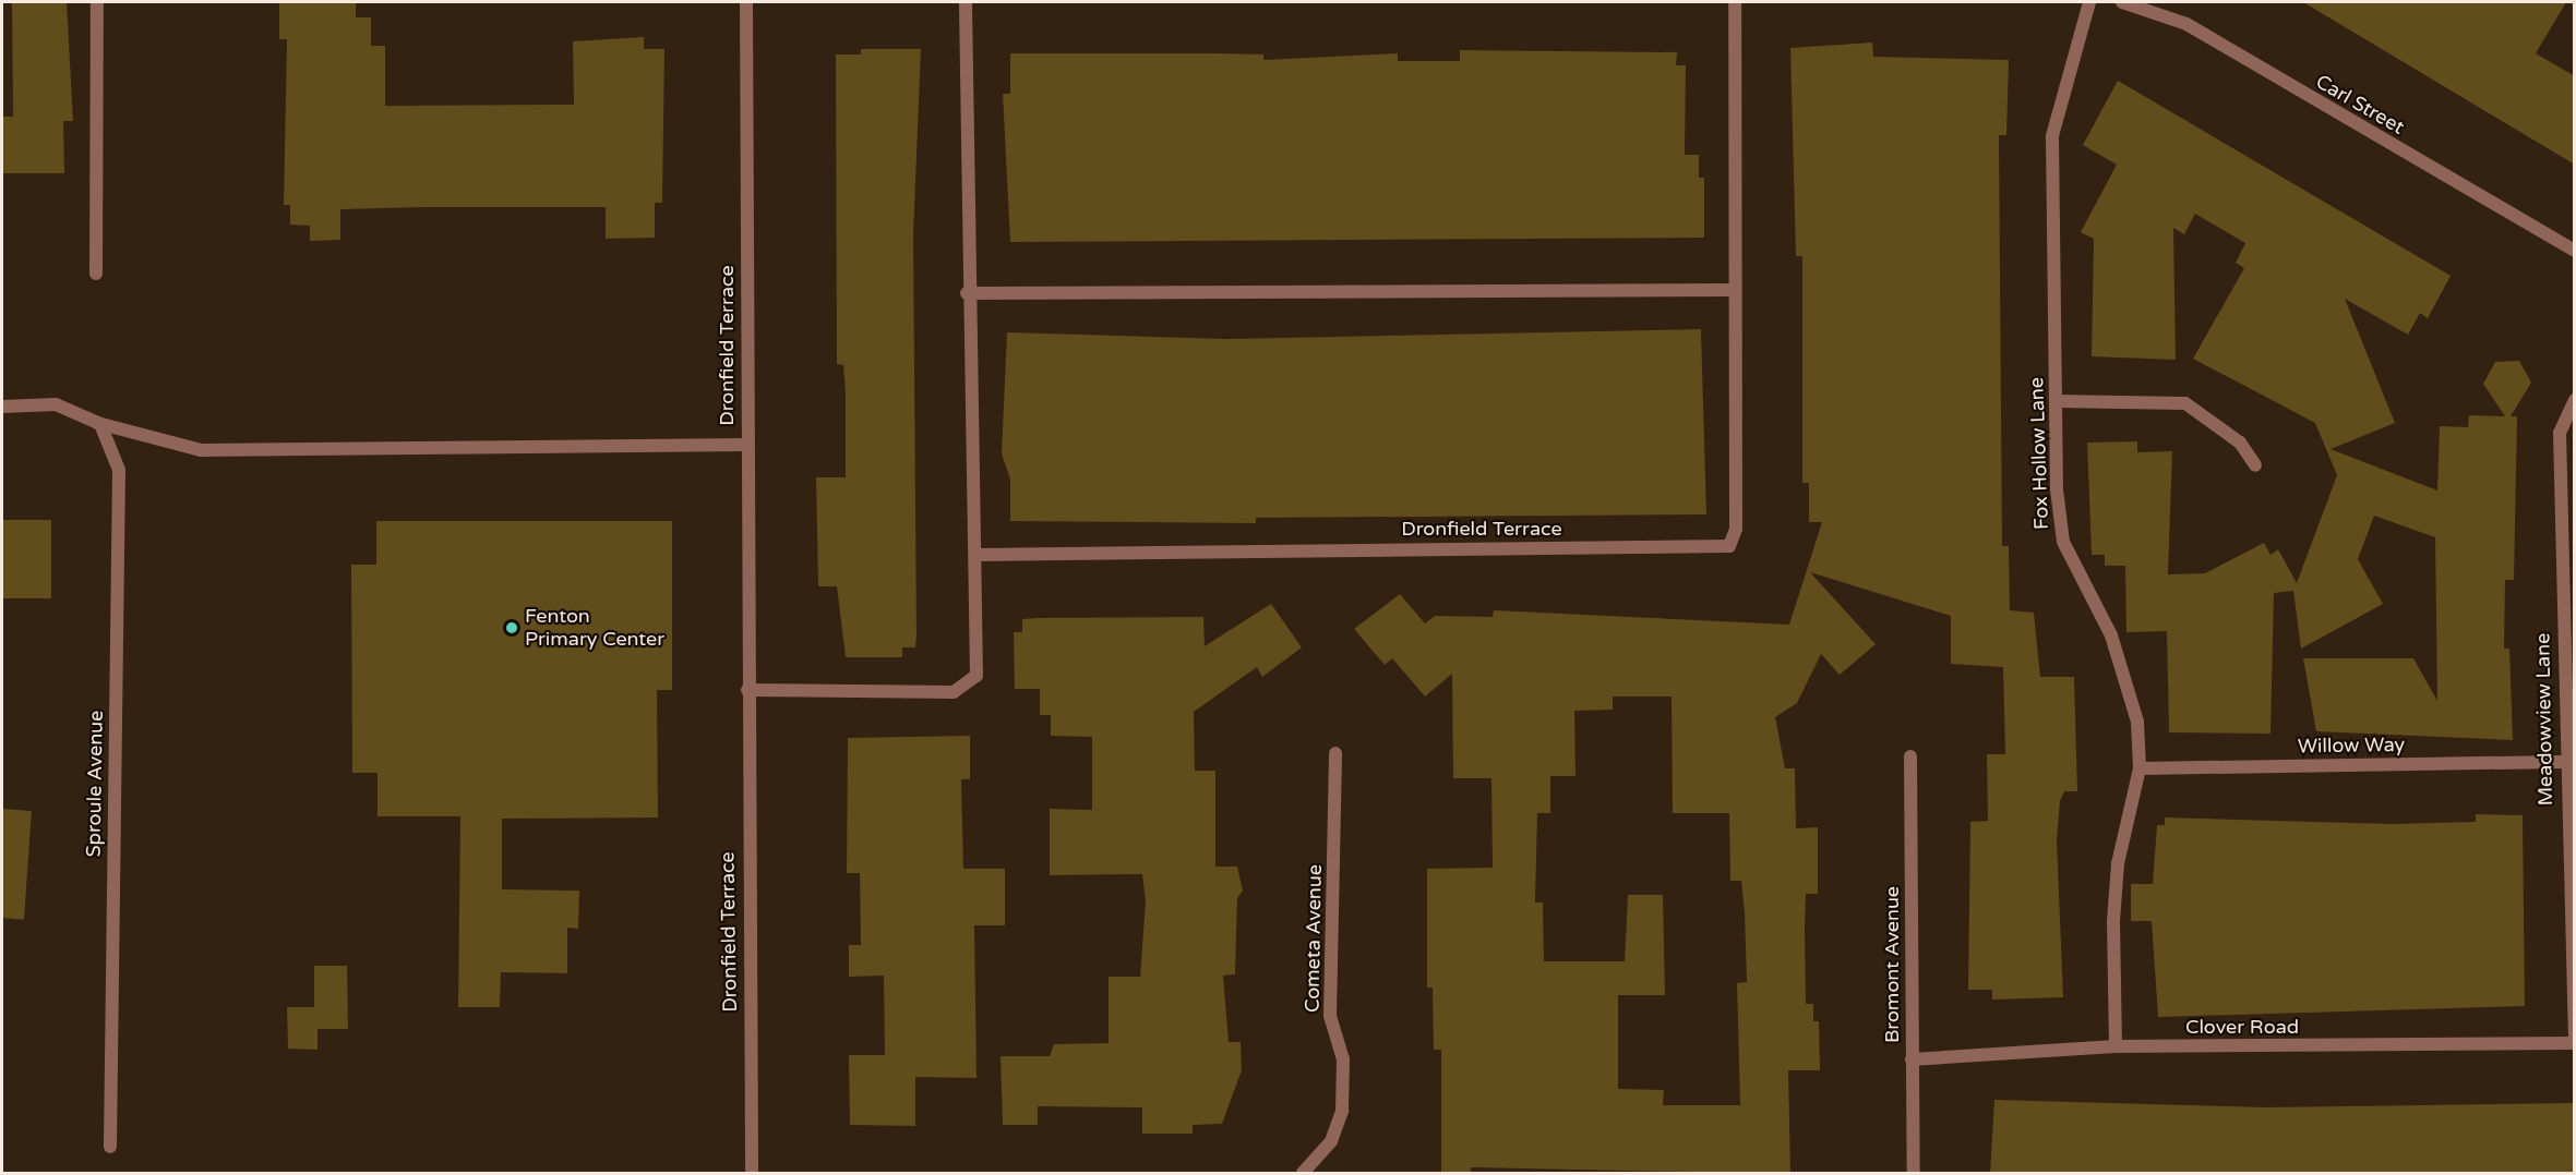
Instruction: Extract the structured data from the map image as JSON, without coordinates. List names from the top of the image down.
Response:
{
  "streets": {
    "street": [
      "Carl Street",
      "Dronfield Terrace",
      "Fox Hollow Lane",
      "Meadowview Lane",
      "Willow Way",
      "Sproule Avenue",
      "Cometa Avenue",
      "Bromont Avenue",
      "Clover Road"
    ]
  },
  "crossings": [
    ["Fox Hollow Lane", "Willow Way"],
    ["Fox Hollow Lane", "Clover Road"],
    ["Meadowview Lane", "Willow Way"],
    ["Meadowview Lane", "Clover Road"],
    ["Bromont Avenue", "Clover Road"]
  ],
  "places": ["Fenton Primary Center"]
}
